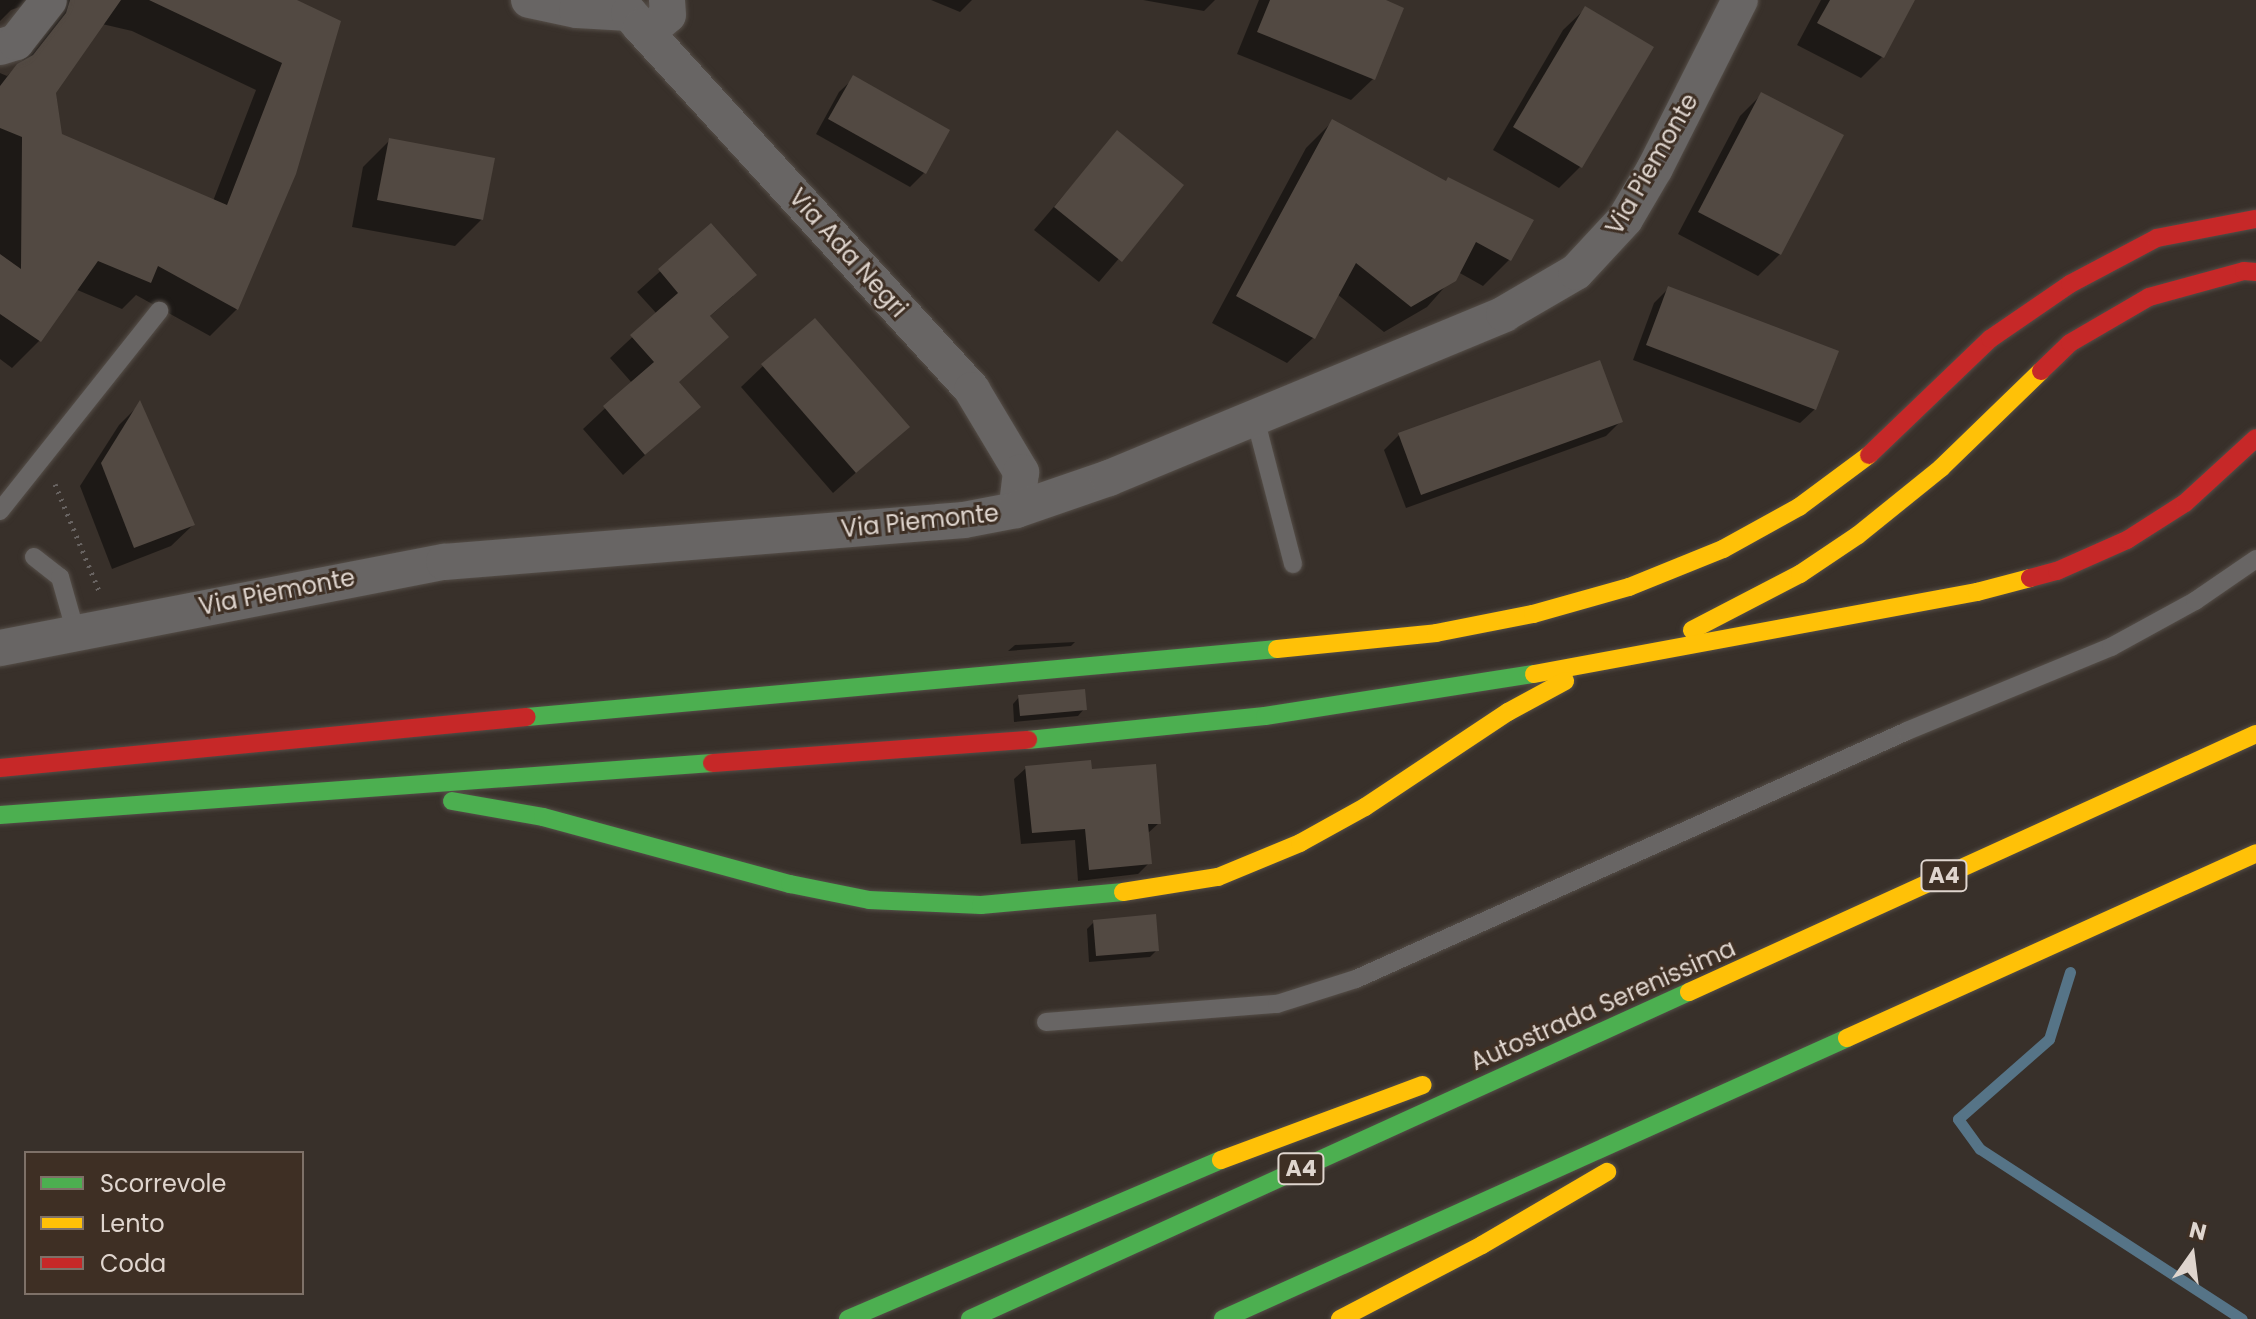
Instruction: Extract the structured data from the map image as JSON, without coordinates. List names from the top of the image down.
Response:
{
  "streets": {
    "highway": ["A4", "Autostrada Serenissima"],
    "street": ["Via Piemonte", "Via Ada Negri"]
  },
  "crossings": [
    ["Via Piemonte", "Via Ada Negri"]
  ],
  "legend": ["Scorrevole", "Lento", "Coda"],
  "north": "top"
}
